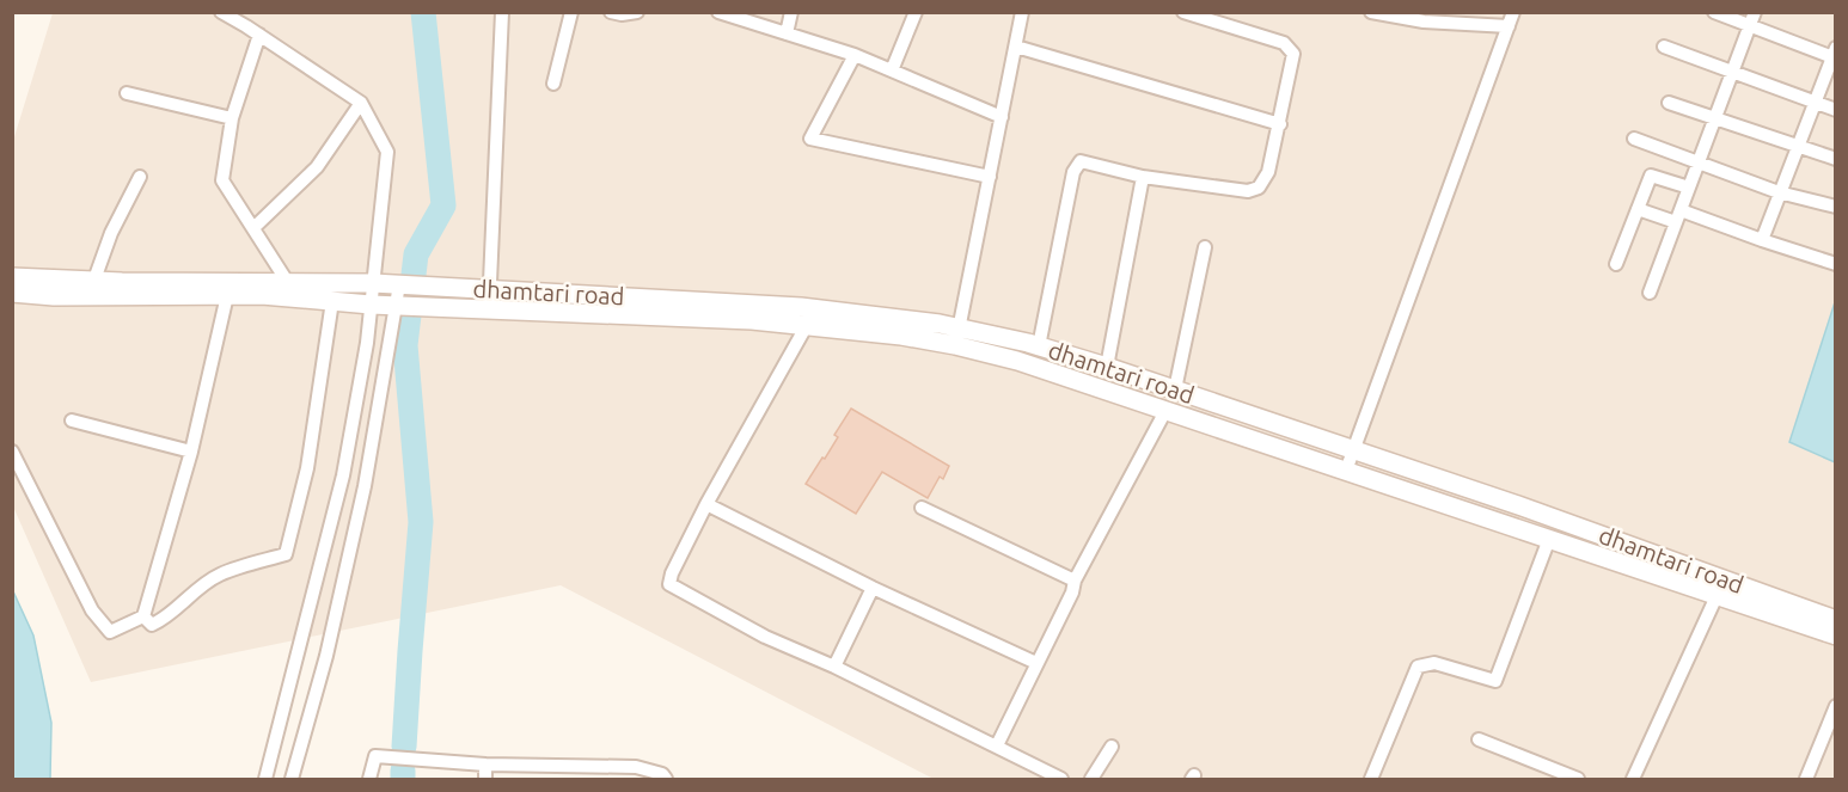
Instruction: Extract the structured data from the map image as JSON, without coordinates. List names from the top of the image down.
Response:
{
  "streets": {
    "main road": ["dhamtari road"]
  }
}
